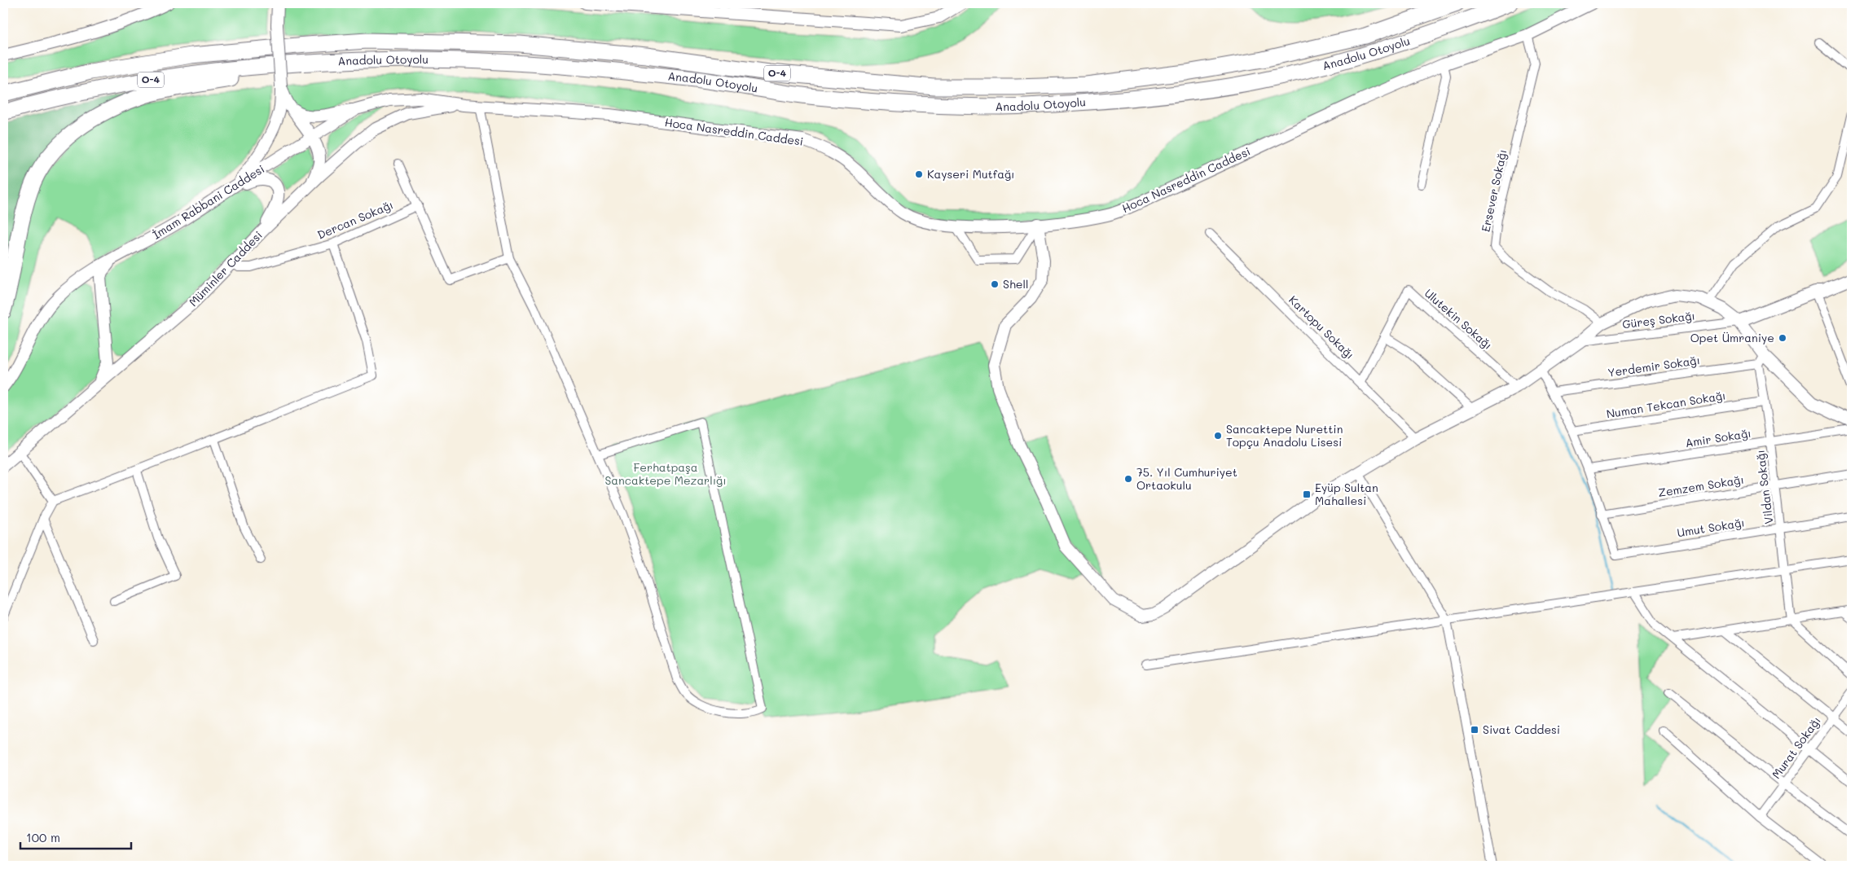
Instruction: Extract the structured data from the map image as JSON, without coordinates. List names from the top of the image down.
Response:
{
  "streets": {
    "highway": ["Anadolu Otoyolu", "O-4"],
    "main road": ["Hoca Nasreddin Caddesi", "İmam Rabbani Caddesi", "Müminler Caddesi"],
    "street": [
      "Ersever Sokağı",
      "Dercan Sokağı",
      "Ulutekin Sokağı",
      "Güreş Sokağı",
      "Kartopu Sokağı",
      "Yerdemir Sokağı",
      "Numan Tekcan Sokağı",
      "Amir Sokağı",
      "Zemzem Sokağı",
      "Vildan Sokağı",
      "Umut Sokağı",
      "Murat Sokağı"
    ]
  },
  "crossings": [
    ["Hoca Nasreddin Caddesi", "Ersever Sokağı"],
    ["Hoca Nasreddin Caddesi", "İmam Rabbani Caddesi"],
    ["Hoca Nasreddin Caddesi", "Müminler Caddesi"],
    ["İmam Rabbani Caddesi", "Müminler Caddesi"],
    ["Dercan Sokağı", "Müminler Caddesi"],
    ["Ulutekin Sokağı", "Kartopu Sokağı"],
    ["Yerdemir Sokağı", "Vildan Sokağı"],
    ["Numan Tekcan Sokağı", "Vildan Sokağı"],
    ["Amir Sokağı", "Vildan Sokağı"],
    ["Zemzem Sokağı", "Vildan Sokağı"],
    ["Zemzem Sokağı", "Umut Sokağı"],
    ["Vildan Sokağı", "Umut Sokağı"]
  ],
  "parks": ["Ferhatpaşa Sancaktepe Mezarlığı"],
  "places": {
    "other": [
      "Kayseri Mutfağı",
      "Shell",
      "Opet Ümraniye",
      "Sancaktepe Nurettin Topçu Anadolu Lisesi",
      "75. Yıl Cumhuriyet Ortaokulu"
    ],
    "transit": ["Eyüp Sultan Mahallesi", "Sivat Caddesi"]
  },
  "scale_bar": "100 m"
}
